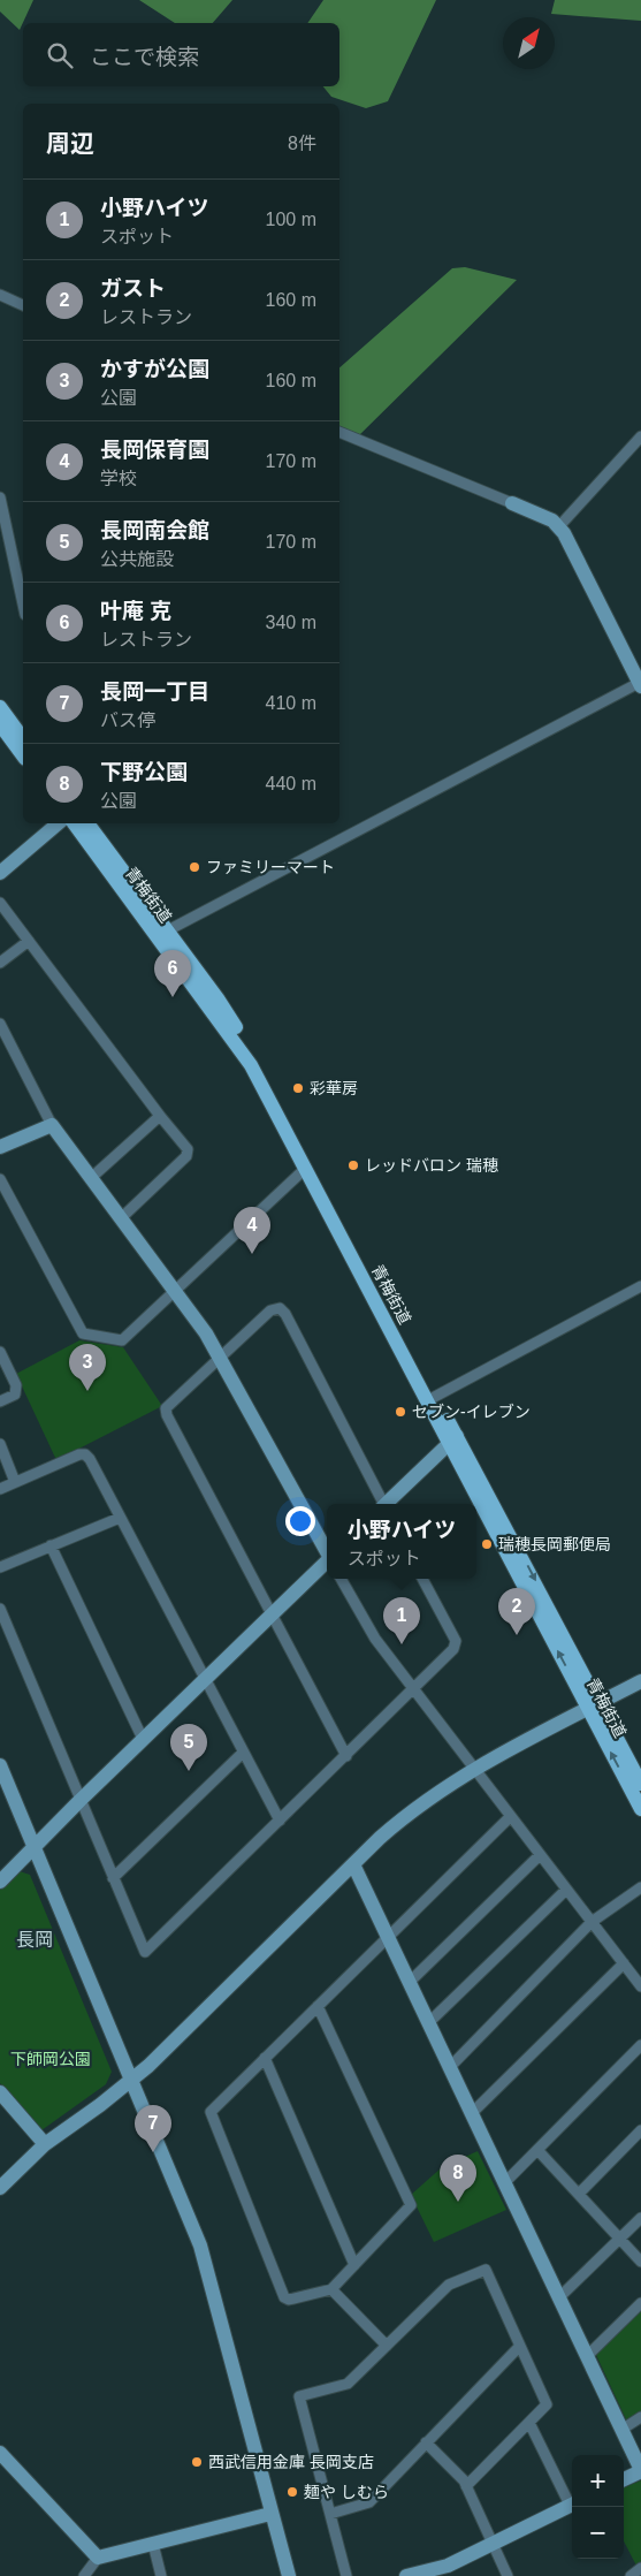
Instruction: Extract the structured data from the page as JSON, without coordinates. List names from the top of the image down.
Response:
{
  "streets": {
    "main road": ["青梅街道"]
  },
  "districts": ["長岡"],
  "parks": ["下師岡公園"],
  "places": [
    "ファミリーマート",
    "彩華房",
    "レッドバロン 瑞穂",
    "セブン-イレブン",
    "瑞穂長岡郵便局",
    "西武信用金庫 長岡支店",
    "麺や しむら"
  ],
  "north": "top right",
  "page": {
    "search": "ここで検索",
    "heading": ["周辺", "8件"],
    "list": [
      {
        "mark": "1",
        "name": "小野ハイツ",
        "note": "スポット",
        "value": "100 m"
      },
      {
        "mark": "2",
        "name": "ガスト",
        "note": "レストラン",
        "value": "160 m"
      },
      {
        "mark": "3",
        "name": "かすが公園",
        "note": "公園",
        "value": "160 m"
      },
      {
        "mark": "4",
        "name": "長岡保育園",
        "note": "学校",
        "value": "170 m"
      },
      {
        "mark": "5",
        "name": "長岡南会館",
        "note": "公共施設",
        "value": "170 m"
      },
      {
        "mark": "6",
        "name": "叶庵 克",
        "note": "レストラン",
        "value": "340 m"
      },
      {
        "mark": "7",
        "name": "長岡一丁目",
        "note": "バス停",
        "value": "410 m"
      },
      {
        "mark": "8",
        "name": "下野公園",
        "note": "公園",
        "value": "440 m"
      }
    ],
    "pins": [
      "6",
      "4",
      "3",
      "2",
      "1",
      "5",
      "7",
      "8"
    ],
    "popup": ["小野ハイツ", "スポット"],
    "map_buttons": ["+", "−"]
  }
}
